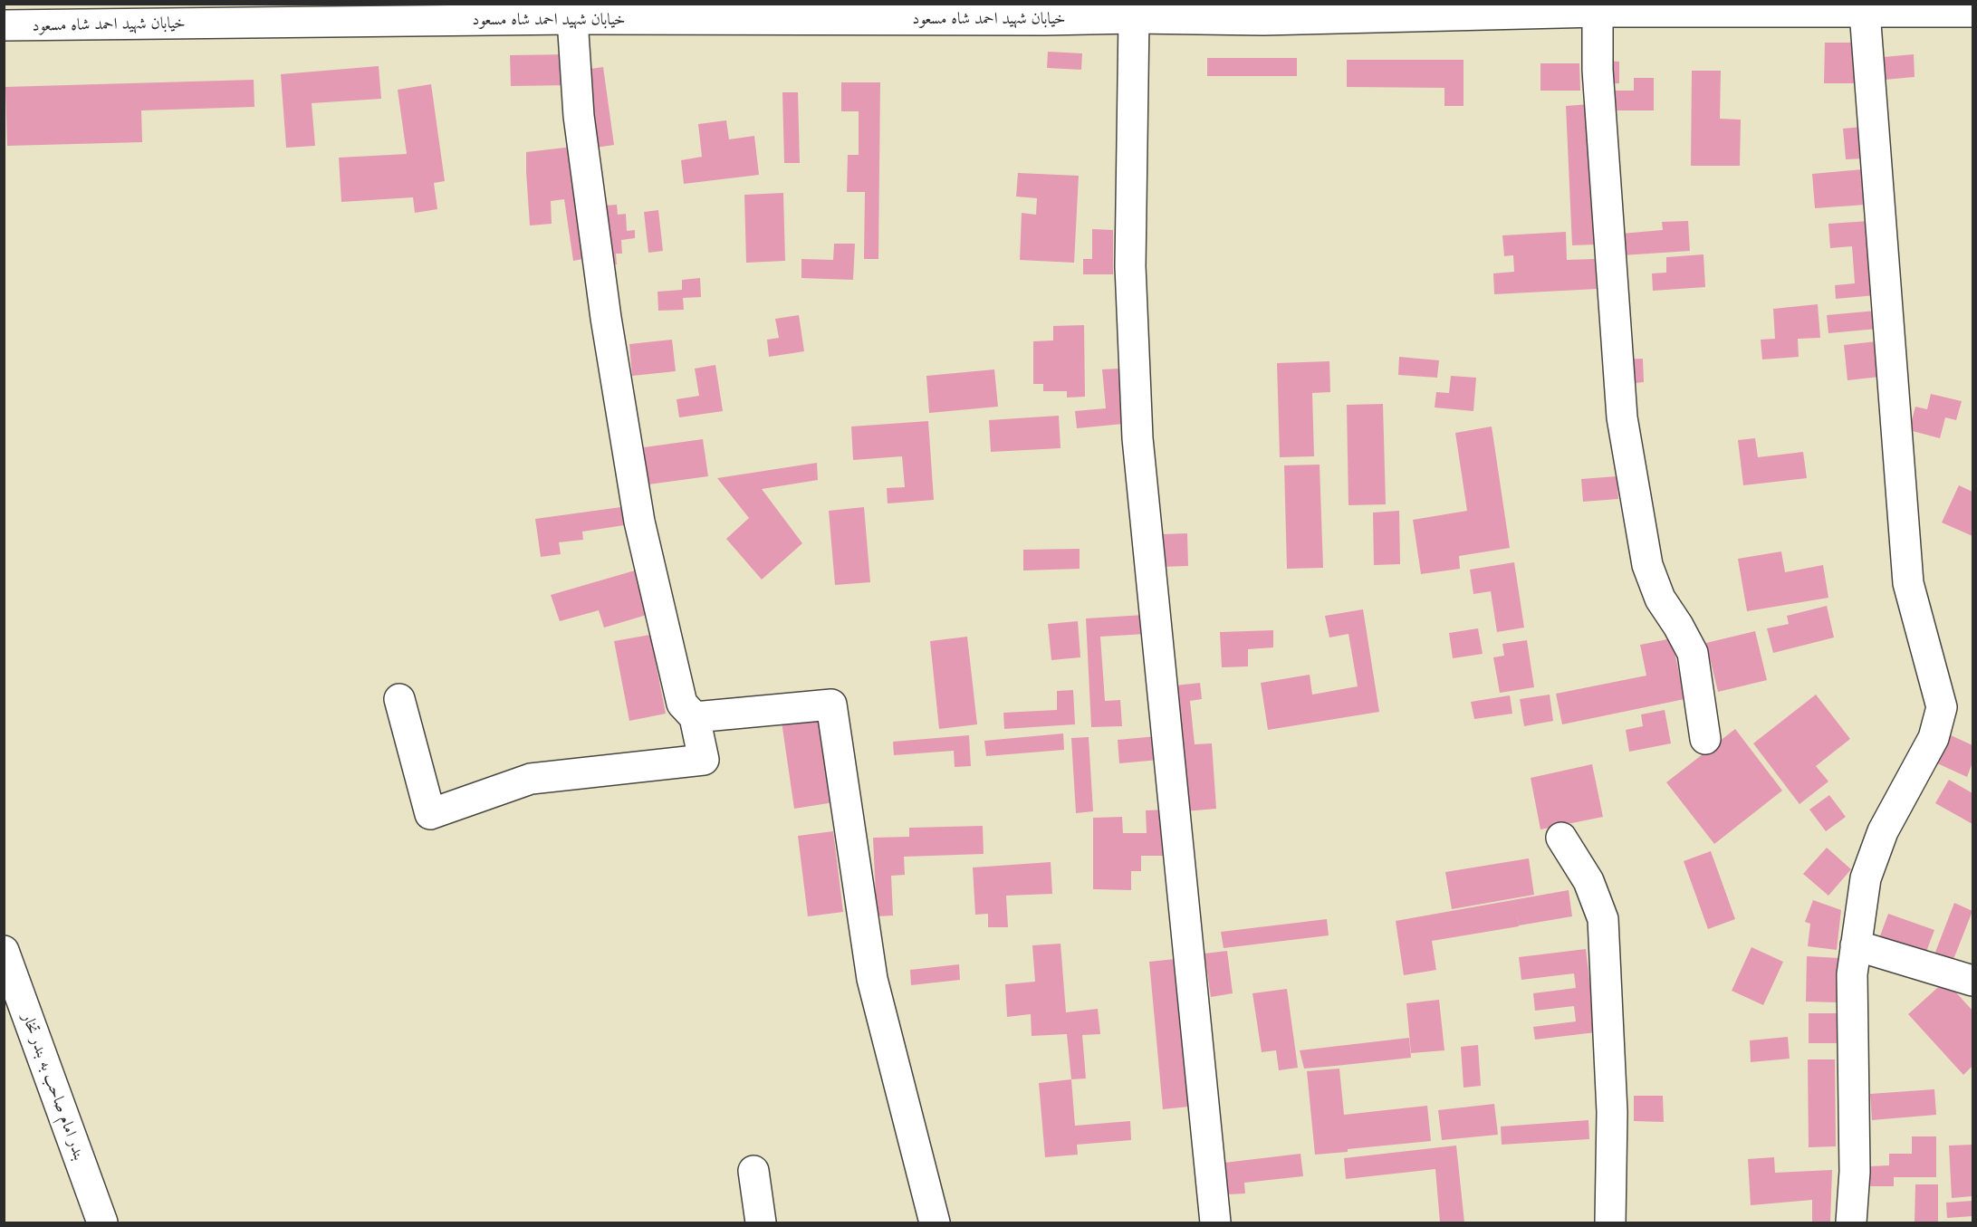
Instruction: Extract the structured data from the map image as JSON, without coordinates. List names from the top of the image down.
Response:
{
  "streets": {
    "street": ["خیابان شهید احمد شاه مسعود", "بندر امام صاحب به بندر تخار"]
  }
}
